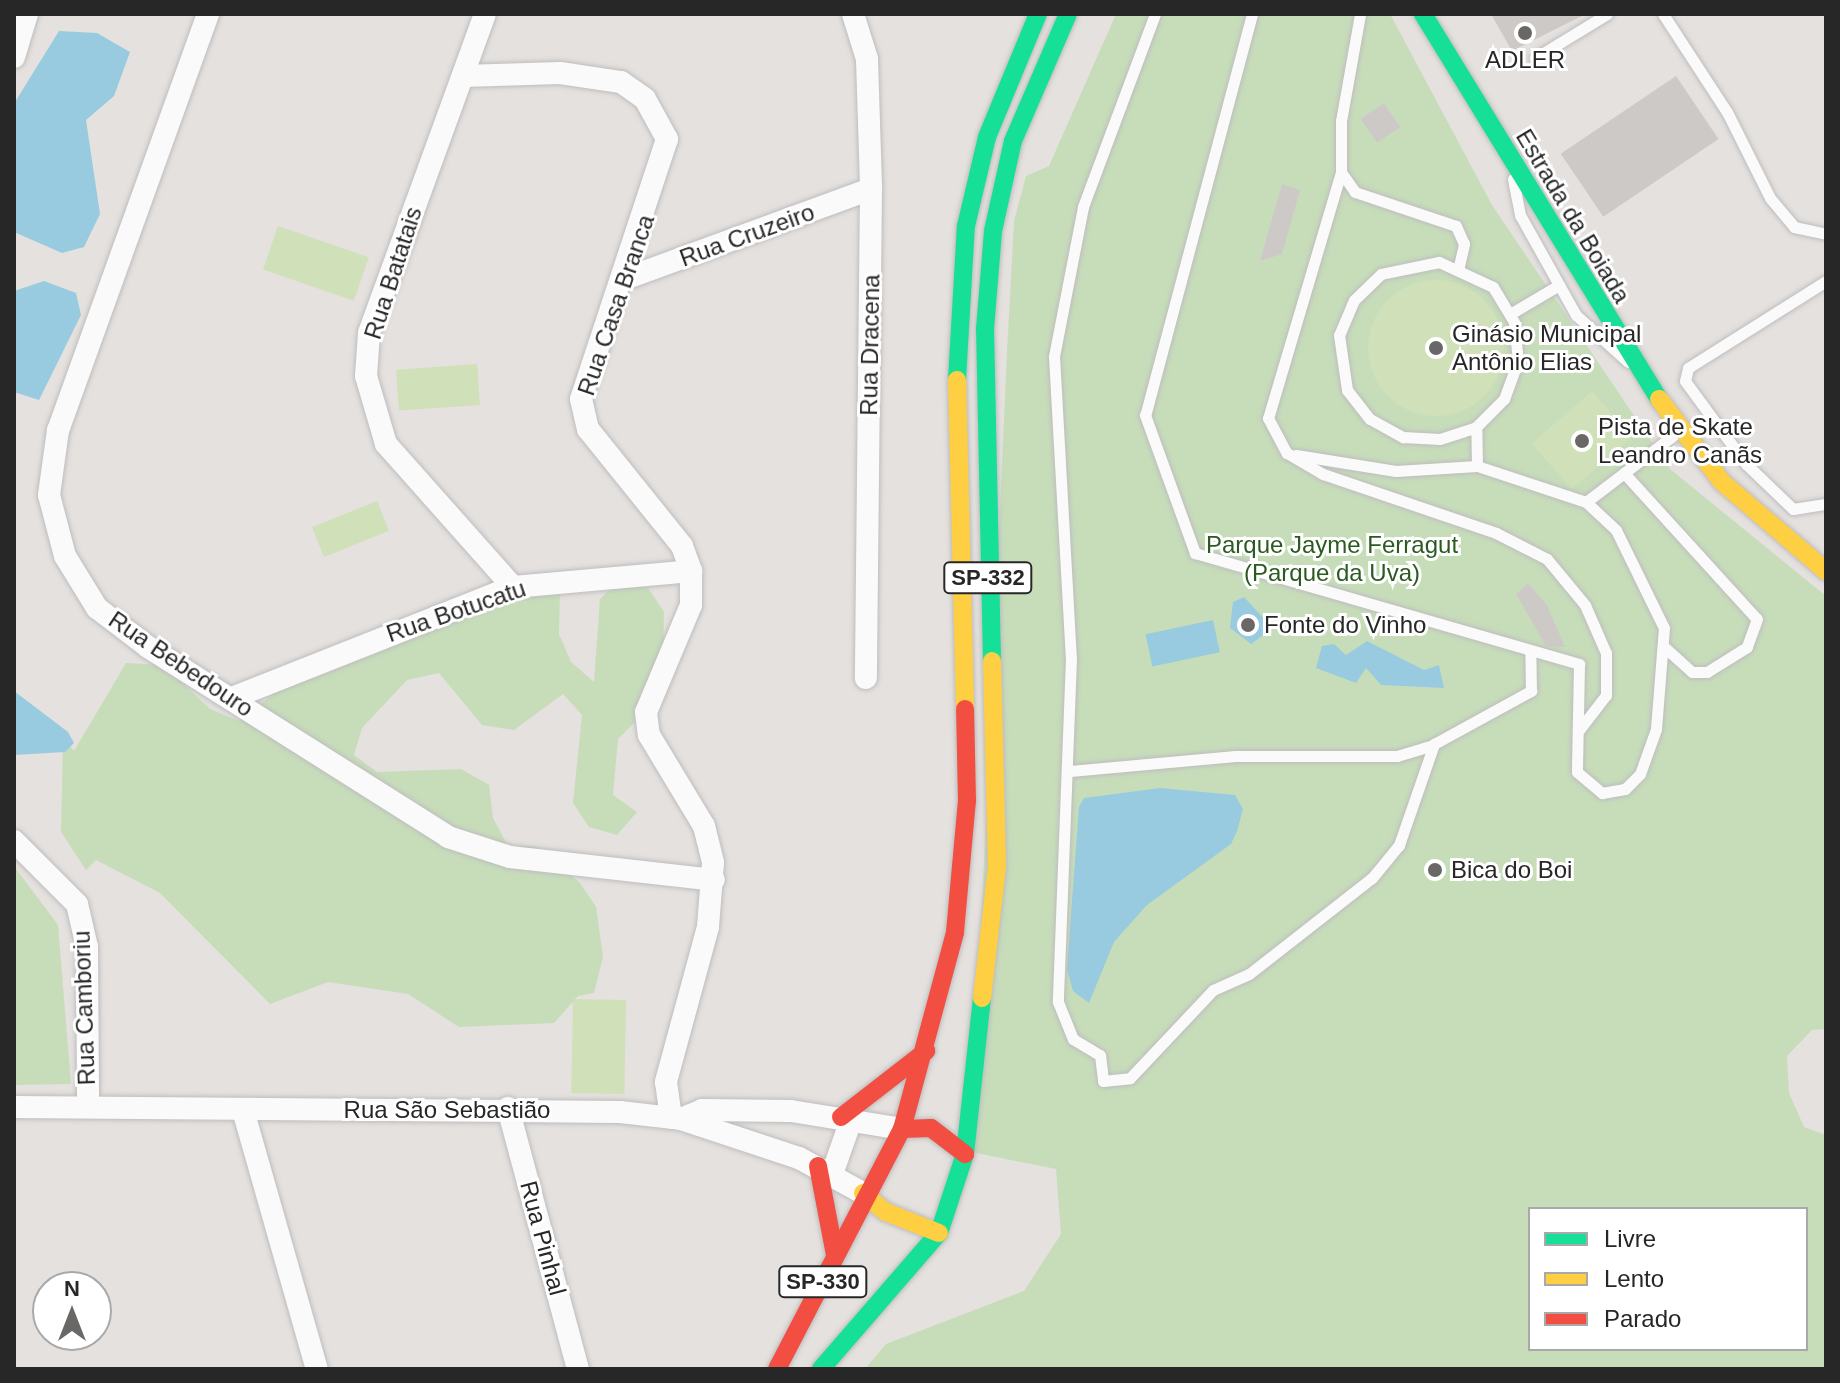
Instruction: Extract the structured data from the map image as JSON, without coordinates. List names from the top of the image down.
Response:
{
  "streets": {
    "main road": ["Estrada da Boiada", "SP-332", "SP-330"],
    "street": [
      "Rua Cruzeiro",
      "Rua Batatais",
      "Rua Casa Branca",
      "Rua Dracena",
      "Rua Botucatu",
      "Rua Bebedouro",
      "Rua Camboriu",
      "Rua São Sebastião",
      "Rua Pinhal"
    ]
  },
  "crossings": [
    ["Rua Cruzeiro", "Rua Casa Branca"],
    ["Rua Cruzeiro", "Rua Dracena"],
    ["Rua Batatais", "Rua Casa Branca"],
    ["Rua Batatais", "Rua Botucatu"],
    ["Rua Casa Branca", "Rua Botucatu"],
    ["Rua Casa Branca", "Rua Bebedouro"],
    ["Rua Casa Branca", "Rua São Sebastião"],
    ["Rua Botucatu", "Rua Bebedouro"],
    ["Rua Camboriu", "Rua São Sebastião"],
    ["Rua São Sebastião", "Rua Pinhal"],
    ["Rua São Sebastião", "SP-330"]
  ],
  "parks": ["Parque Jayme Ferragut (Parque da Uva)"],
  "places": [
    "ADLER",
    "Ginásio Municipal Antônio Elias",
    "Pista de Skate Leandro Canãs",
    "Fonte do Vinho",
    "Bica do Boi"
  ],
  "legend": ["Livre", "Lento", "Parado"],
  "north": "top"
}
